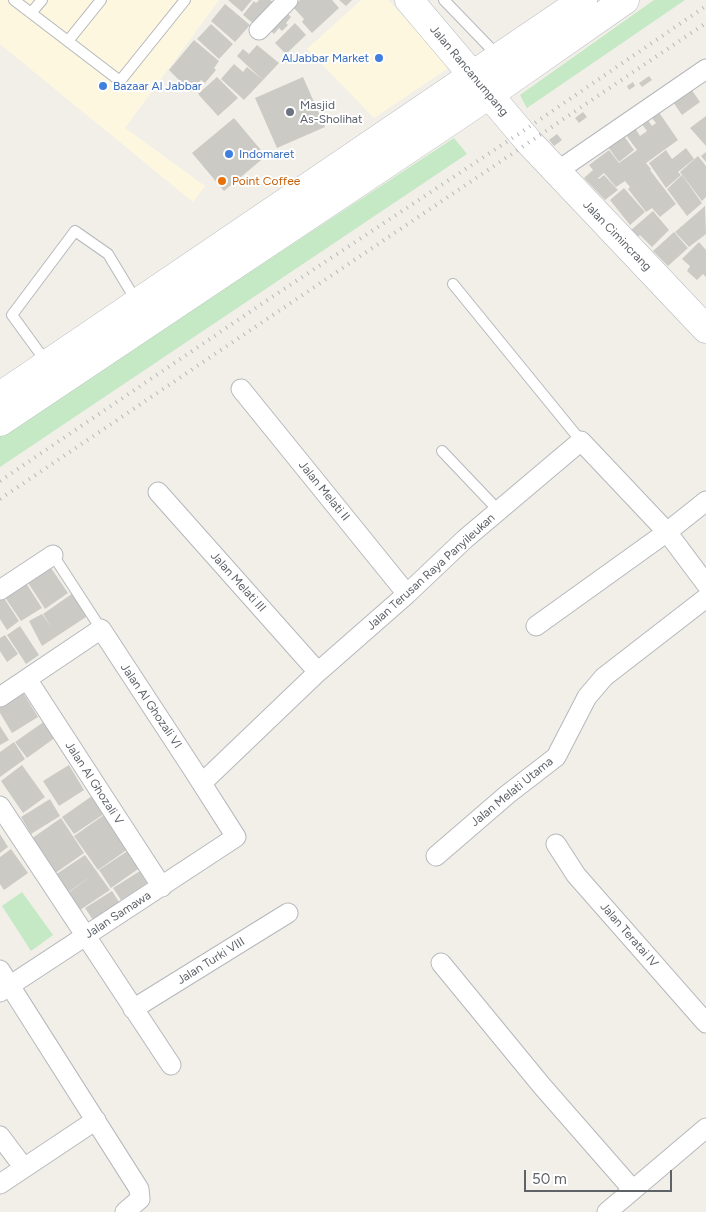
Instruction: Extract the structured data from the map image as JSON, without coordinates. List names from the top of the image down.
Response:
{
  "streets": {
    "street": [
      "Jalan Rancanumpang",
      "Jalan Cimincrang",
      "Jalan Melati II",
      "Jalan Terusan Raya Panyileukan",
      "Jalan Melati III",
      "Jalan Al Ghozali VI",
      "Jalan Al Ghozali V",
      "Jalan Melati Utama",
      "Jalan Samawa",
      "Jalan Teratai IV",
      "Jalan Turki VIII"
    ]
  },
  "crossings": [
    ["Jalan Rancanumpang", "Jalan Cimincrang"],
    ["Jalan Melati II", "Jalan Terusan Raya Panyileukan"],
    ["Jalan Terusan Raya Panyileukan", "Jalan Melati III"],
    ["Jalan Terusan Raya Panyileukan", "Jalan Al Ghozali VI"],
    ["Jalan Terusan Raya Panyileukan", "Jalan Samawa"],
    ["Jalan Al Ghozali VI", "Jalan Samawa"],
    ["Jalan Al Ghozali V", "Jalan Samawa"]
  ],
  "places": [
    "AlJabbar Market",
    "Bazaar Al Jabbar",
    "Masjid As-Sholihat",
    "Indomaret",
    "Point Coffee"
  ],
  "scale_bar": "50 m"
}
